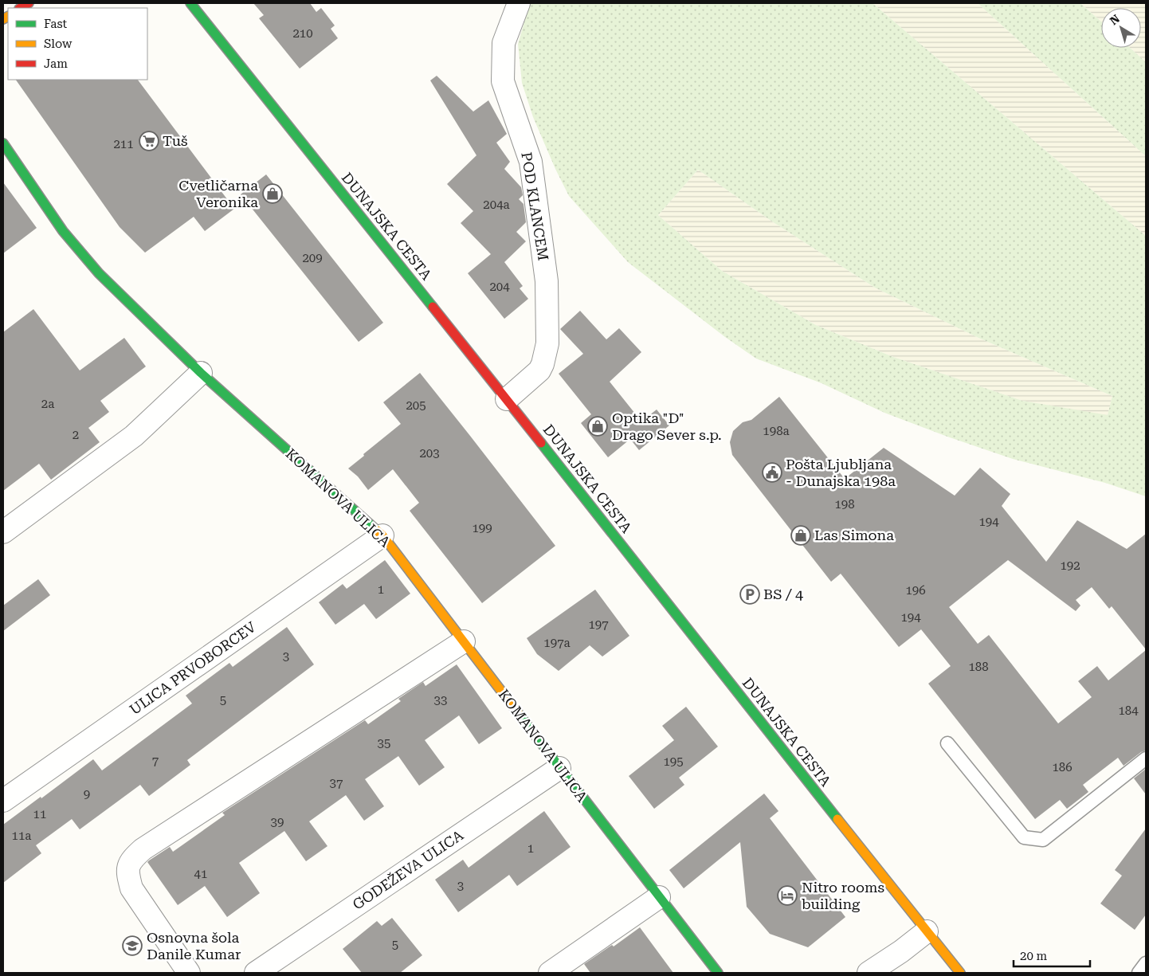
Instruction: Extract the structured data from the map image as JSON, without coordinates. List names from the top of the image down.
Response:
{
  "streets": {
    "main road": ["DUNAJSKA CESTA", "KOMANOVA ULICA"],
    "street": ["POD KLANCEM", "ULICA PRVOBORCEV", "GODEŽEVA ULICA"]
  },
  "crossings": [
    ["POD KLANCEM", "DUNAJSKA CESTA"],
    ["KOMANOVA ULICA", "ULICA PRVOBORCEV"],
    ["KOMANOVA ULICA", "GODEŽEVA ULICA"]
  ],
  "places": {
    "supermarket": ["Tuš"],
    "shop": ["Cvetličarna Veronika", "Optika \"D\" Drago Sever s.p.", "Las Simona"],
    "public building": ["Pošta Ljubljana - Dunajska 198a"],
    "parking": ["BS / 4"],
    "hotel": ["Nitro rooms building"],
    "school or university": ["Osnovna šola Danile Kumar"]
  },
  "house_numbers": [
    "210",
    "211",
    "204a",
    "209",
    "204",
    "2a",
    "205",
    "198a",
    "2",
    "203",
    "198",
    "194",
    "199",
    "192",
    "1",
    "196",
    "194",
    "197",
    "197a",
    "3",
    "188",
    "5",
    "33",
    "184",
    "35",
    "7",
    "195",
    "186",
    "37",
    "9",
    "11",
    "39",
    "11a",
    "1",
    "41",
    "3",
    "5"
  ],
  "legend": ["Fast", "Slow", "Jam"],
  "scale_bar": "20 m",
  "north": "top left"
}
